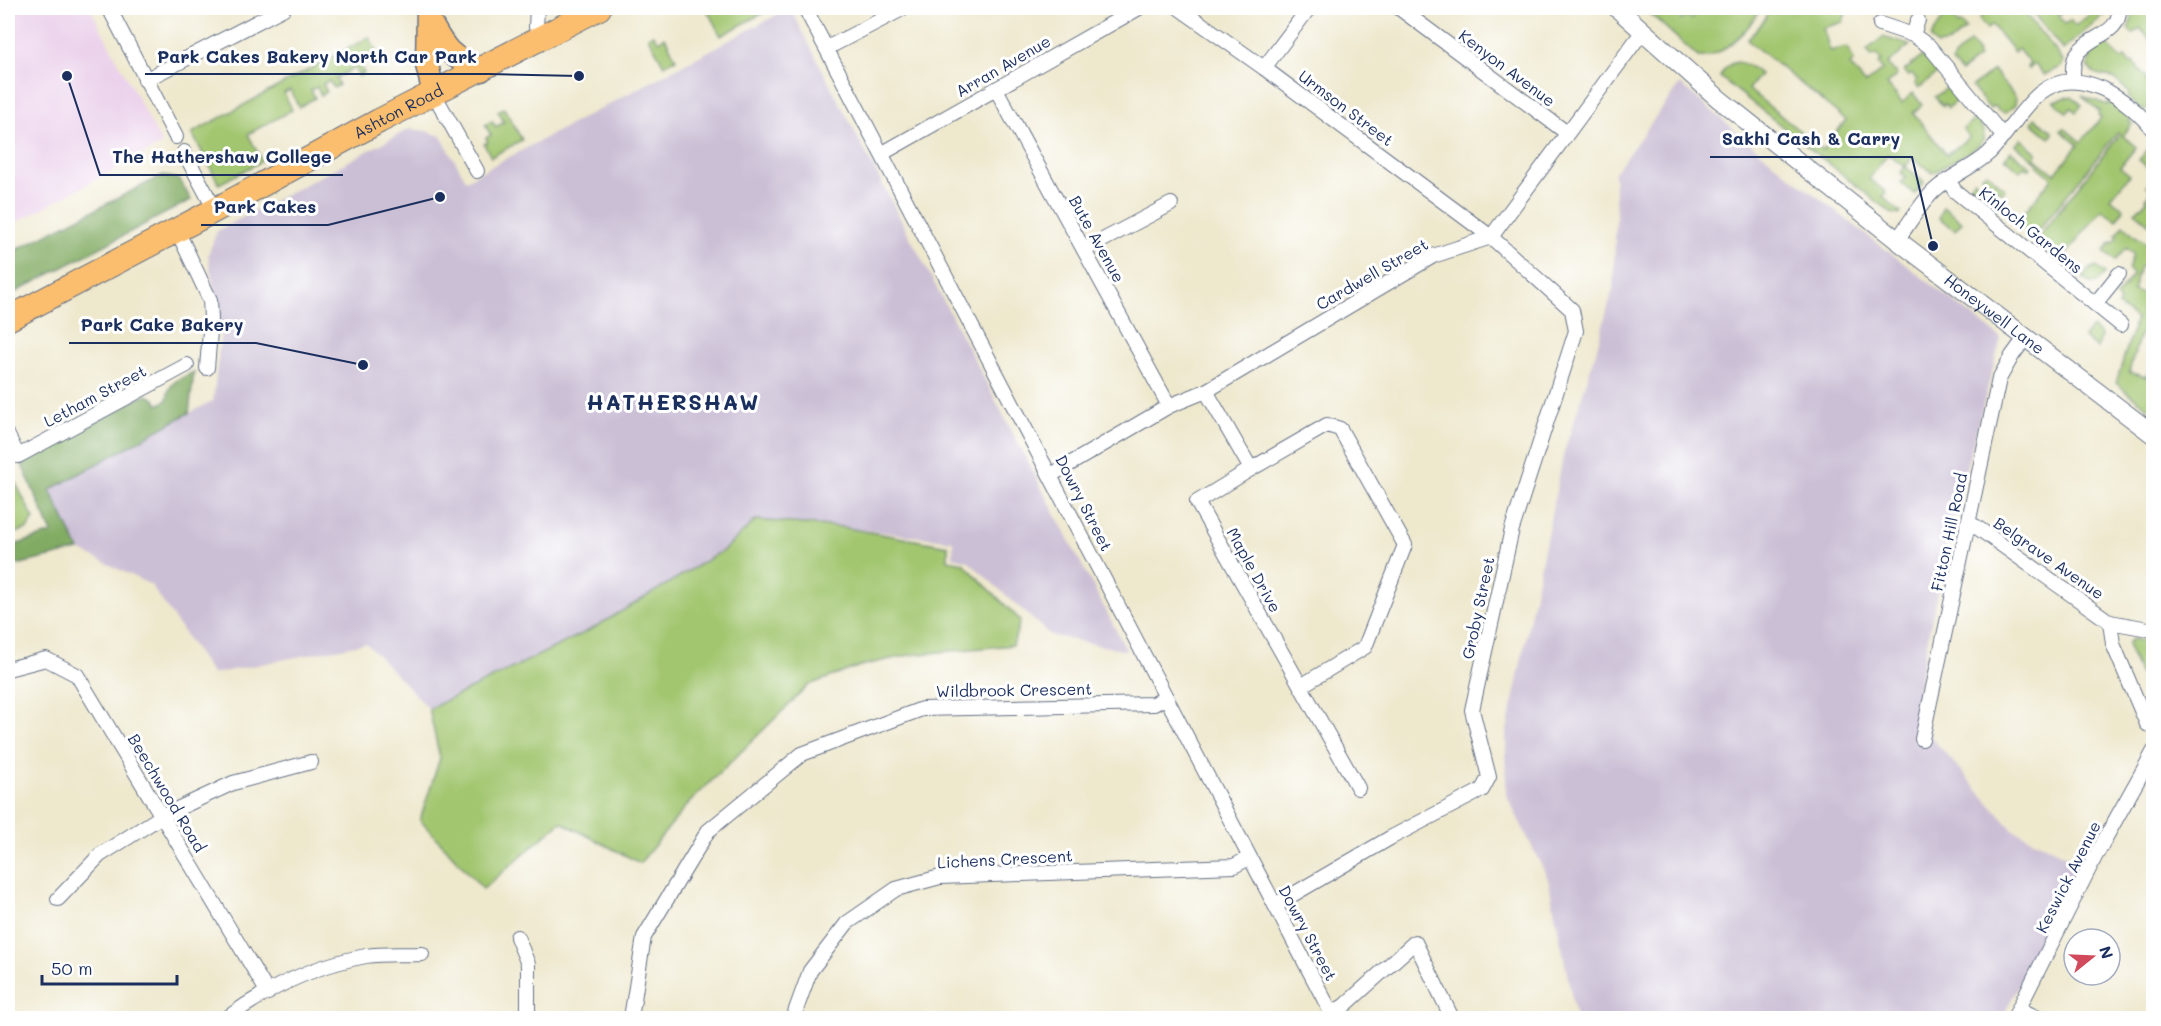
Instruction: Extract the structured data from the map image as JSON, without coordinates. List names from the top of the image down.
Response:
{
  "streets": {
    "highway": ["Ashton Road"],
    "street": [
      "Arran Avenue",
      "Kenyon Avenue",
      "Urmson Street",
      "Kinloch Gardens",
      "Bute Avenue",
      "Cardwell Street",
      "Honeywell Lane",
      "Letham Street",
      "Dowry Street",
      "Fitton Hill Road",
      "Belgrave Avenue",
      "Maple Drive",
      "Groby Street",
      "Wildbrook Crescent",
      "Beechwood Road",
      "Lichens Crescent",
      "Keswick Avenue"
    ]
  },
  "crossings": [
    ["Arran Avenue", "Bute Avenue"],
    ["Arran Avenue", "Dowry Street"],
    ["Urmson Street", "Cardwell Street"],
    ["Urmson Street", "Groby Street"],
    ["Bute Avenue", "Cardwell Street"],
    ["Cardwell Street", "Dowry Street"],
    ["Cardwell Street", "Groby Street"],
    ["Honeywell Lane", "Fitton Hill Road"],
    ["Dowry Street", "Groby Street"],
    ["Dowry Street", "Wildbrook Crescent"],
    ["Dowry Street", "Lichens Crescent"],
    ["Fitton Hill Road", "Belgrave Avenue"]
  ],
  "districts": ["HATHERSHAW"],
  "places": [
    "The Hathershaw College",
    "Park Cakes Bakery North Car Park",
    "Park Cakes",
    "Sakhi Cash & Carry",
    "Park Cake Bakery"
  ],
  "scale_bar": "50 m",
  "north": "right"
}
